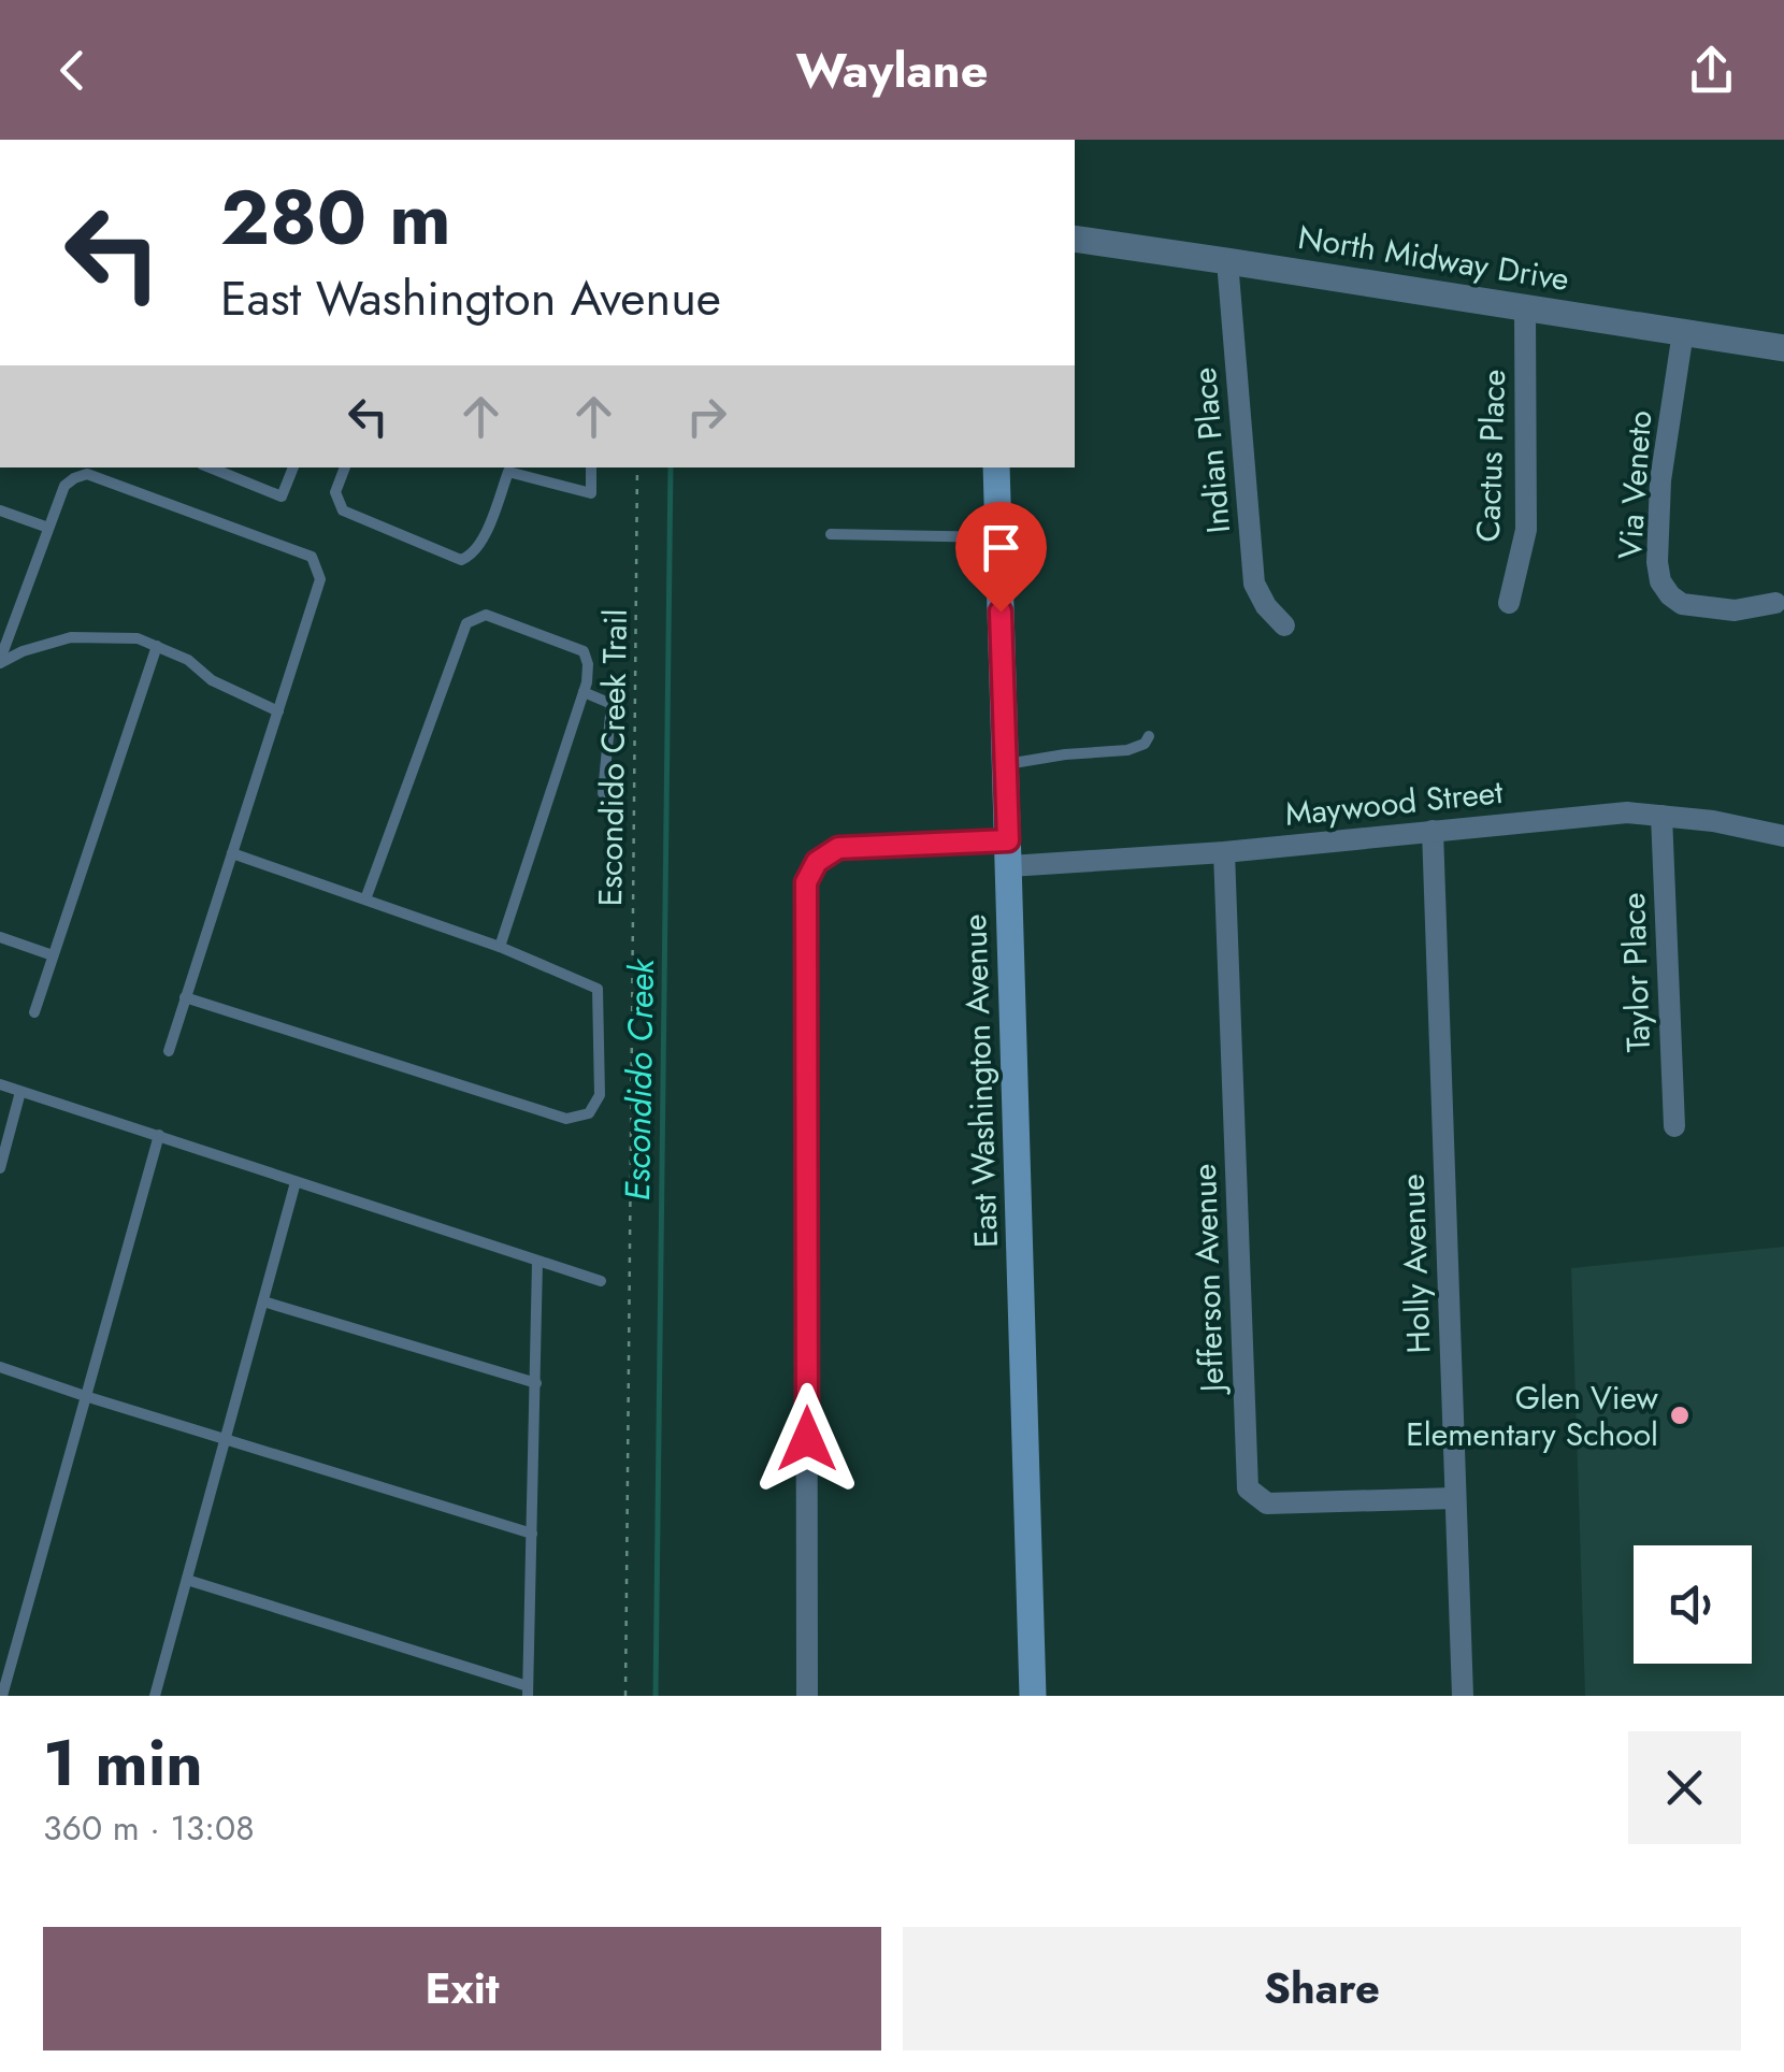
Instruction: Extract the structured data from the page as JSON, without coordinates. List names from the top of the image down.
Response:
{
  "streets": {
    "main road": ["East Washington Avenue"],
    "street": [
      "North Midway Drive",
      "Indian Place",
      "Cactus Place",
      "Via Veneto",
      "Maywood Street",
      "Taylor Place",
      "Holly Avenue",
      "Jefferson Avenue"
    ],
    "path": ["Escondido Creek Trail"]
  },
  "crossings": [
    ["North Midway Drive", "Indian Place"],
    ["North Midway Drive", "Cactus Place"],
    ["North Midway Drive", "Via Veneto"],
    ["Maywood Street", "Taylor Place"],
    ["Maywood Street", "East Washington Avenue"],
    ["Maywood Street", "Holly Avenue"],
    ["Maywood Street", "Jefferson Avenue"],
    ["Holly Avenue", "Jefferson Avenue"]
  ],
  "water": ["Escondido Creek"],
  "places": ["Glen View Elementary School"],
  "page": {
    "header": "Waylane",
    "turn": ["280 m", "East Washington Avenue"],
    "heading": ["1 min", "360 m · 13:08"],
    "buttons": ["Exit", "Share"]
  }
}
